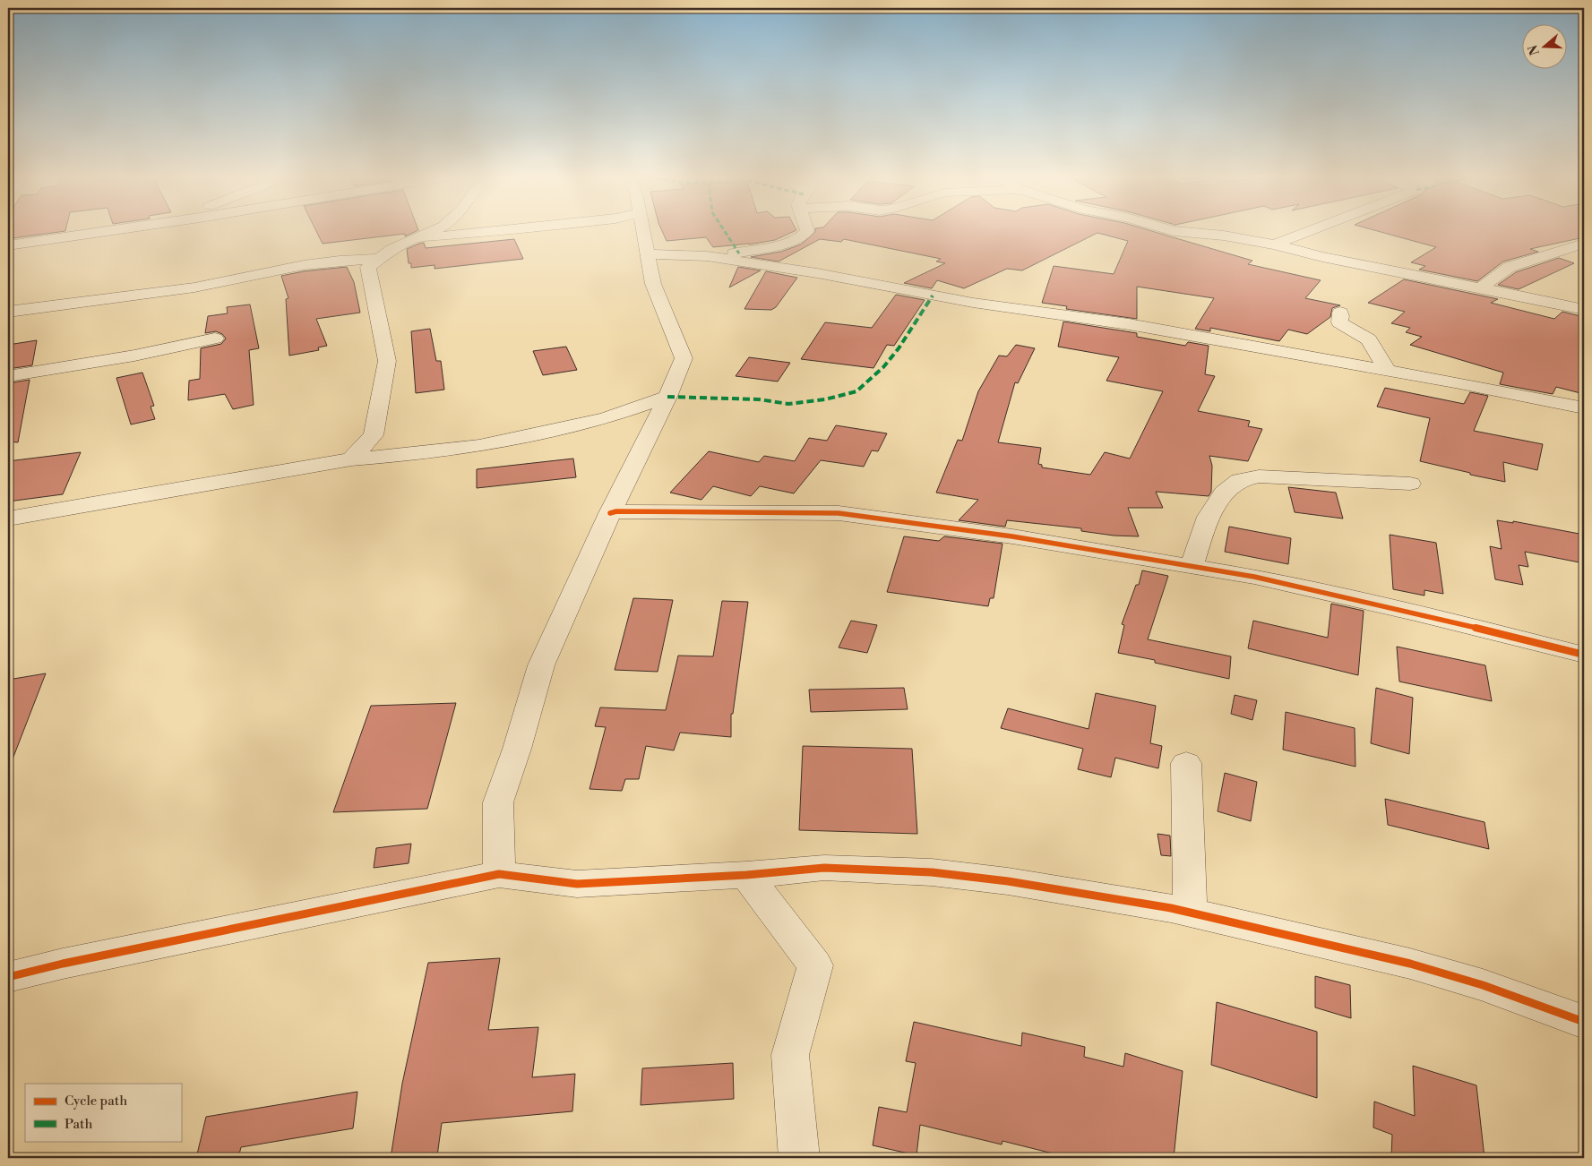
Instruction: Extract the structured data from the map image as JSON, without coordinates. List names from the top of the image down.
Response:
{
  "legend": ["Cycle path", "Path"],
  "north": "left"
}
